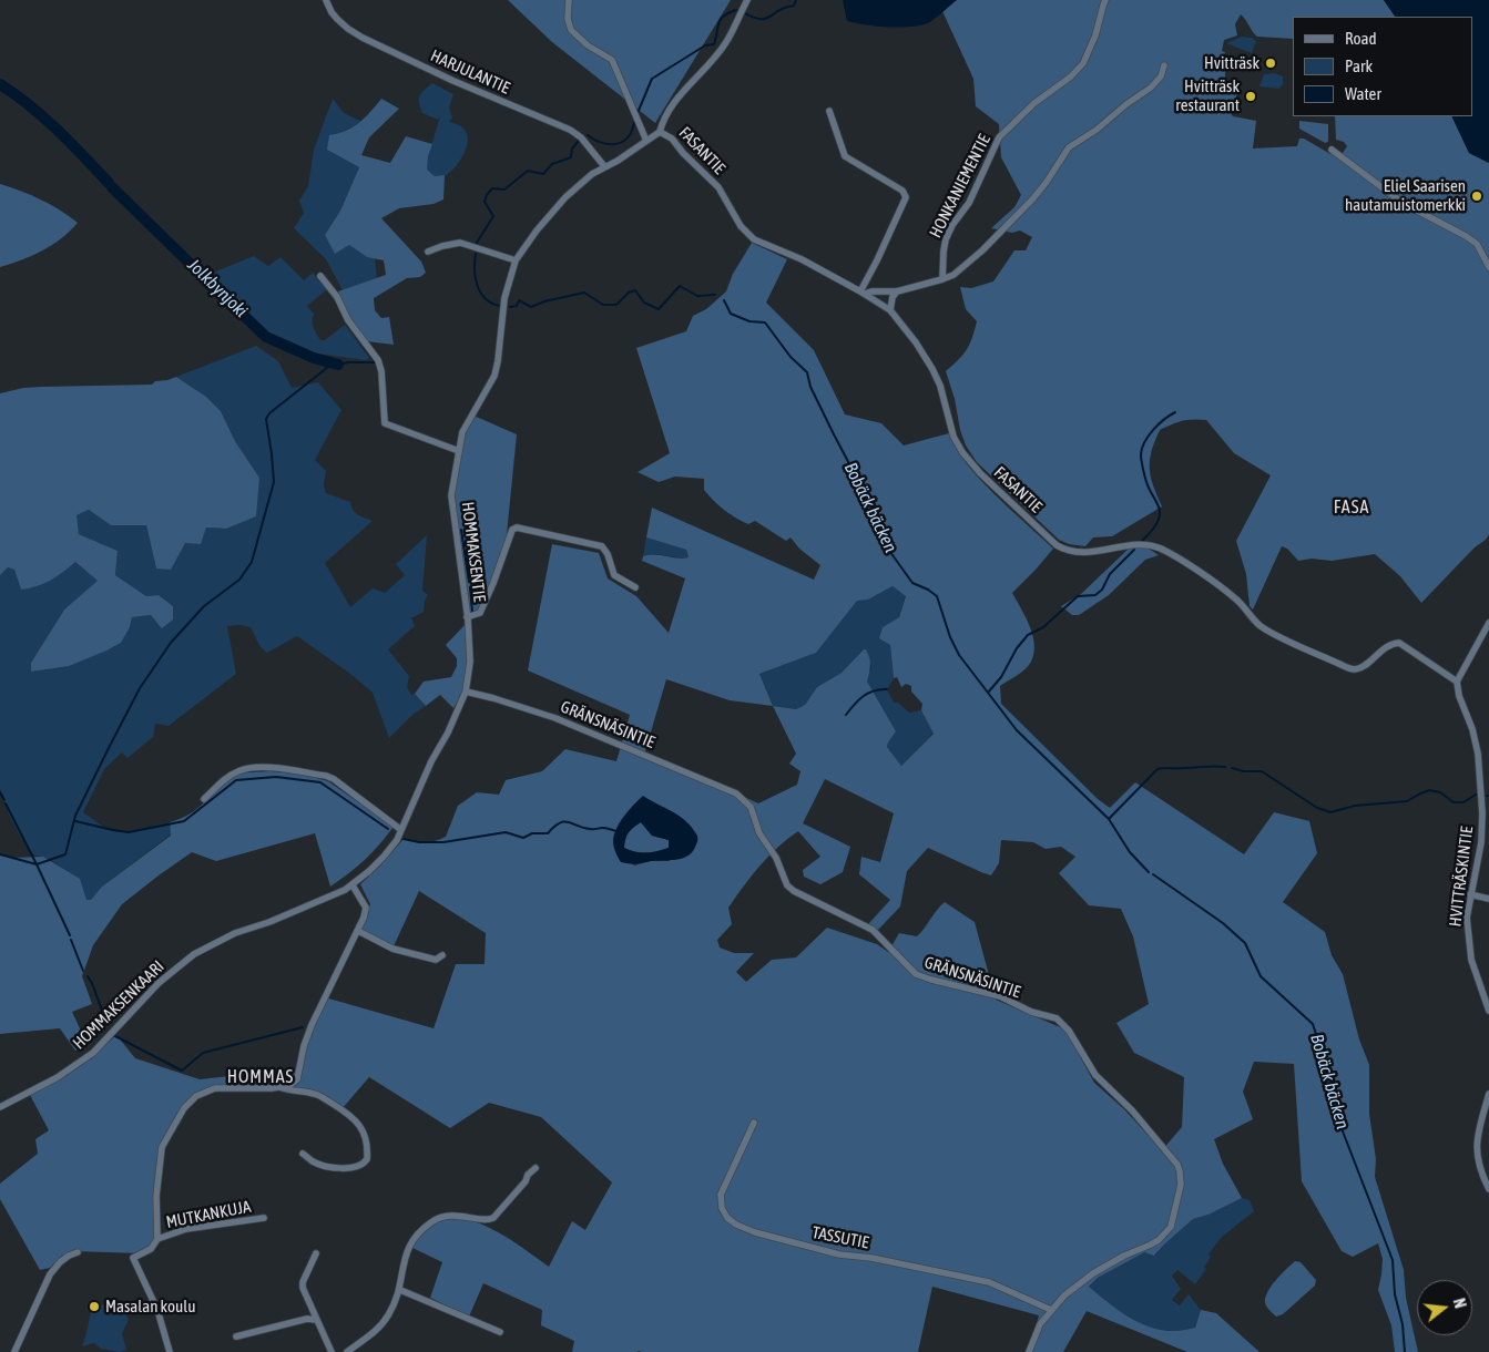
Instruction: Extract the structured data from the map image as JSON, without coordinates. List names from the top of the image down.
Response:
{
  "streets": {
    "street": [
      "HARJULANTIE",
      "FASANTIE",
      "HONKANIEMENTIE",
      "HOMMAKSENTIE",
      "GRÄNSNÄSINTIE",
      "HVITTRÄSKINTIE",
      "HOMMAKSENKAARI",
      "MUTKANKUJA",
      "TASSUTIE"
    ]
  },
  "crossings": [
    ["HARJULANTIE", "HOMMAKSENTIE"],
    ["FASANTIE", "HOMMAKSENTIE"],
    ["FASANTIE", "HVITTRÄSKINTIE"],
    ["HOMMAKSENTIE", "GRÄNSNÄSINTIE"],
    ["HOMMAKSENTIE", "HOMMAKSENKAARI"],
    ["GRÄNSNÄSINTIE", "TASSUTIE"]
  ],
  "districts": ["FASA", "HOMMAS"],
  "water": ["Jolkbynjoki", "Bobäck bäcken"],
  "places": [
    "Hvitträsk",
    "Hvitträsk restaurant",
    "Eliel Saarisen hautamuistomerkki",
    "Masalan koulu"
  ],
  "legend": ["Road", "Park", "Water"],
  "north": "right"
}
